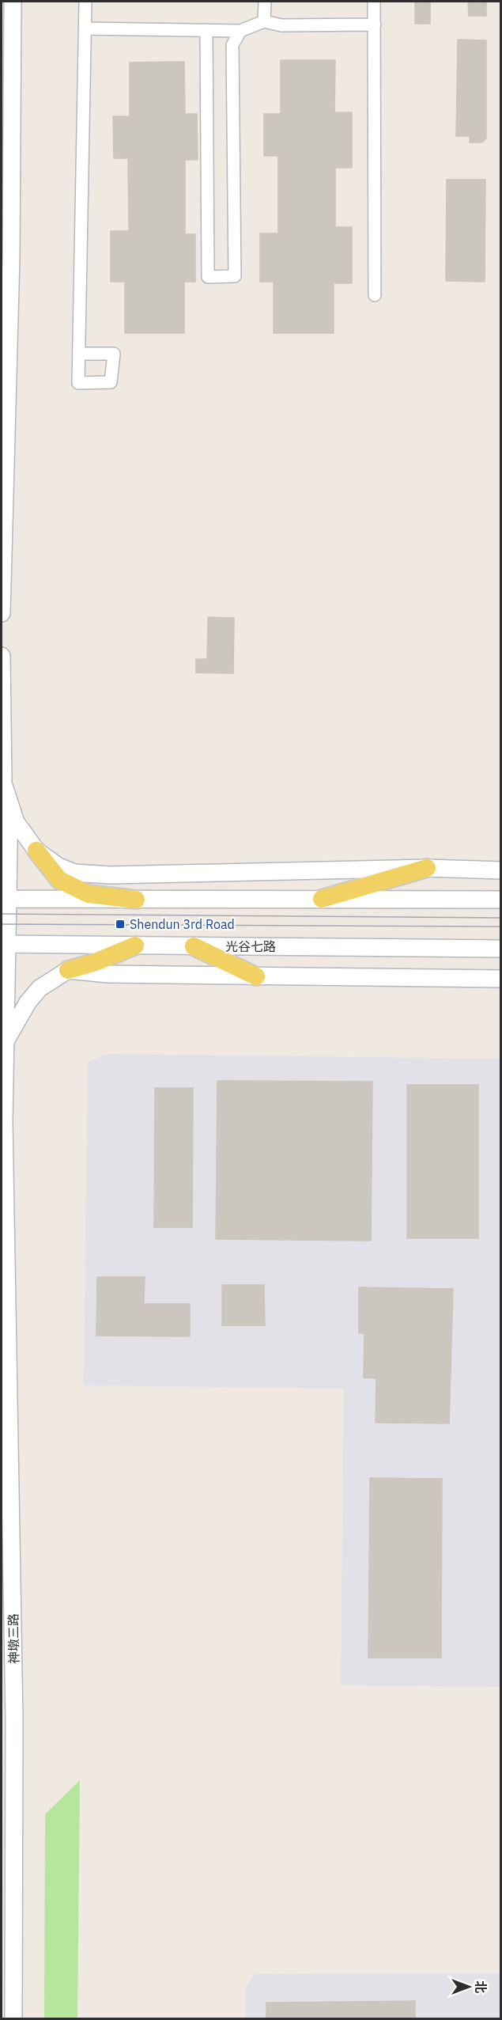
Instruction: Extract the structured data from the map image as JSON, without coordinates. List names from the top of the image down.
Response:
{
  "streets": {
    "street": ["光谷七路", "神墩三路"]
  },
  "crossings": [
    ["光谷七路", "神墩三路"]
  ],
  "places": {
    "transit": ["Shendun 3rd Road"]
  },
  "north": "right"
}
